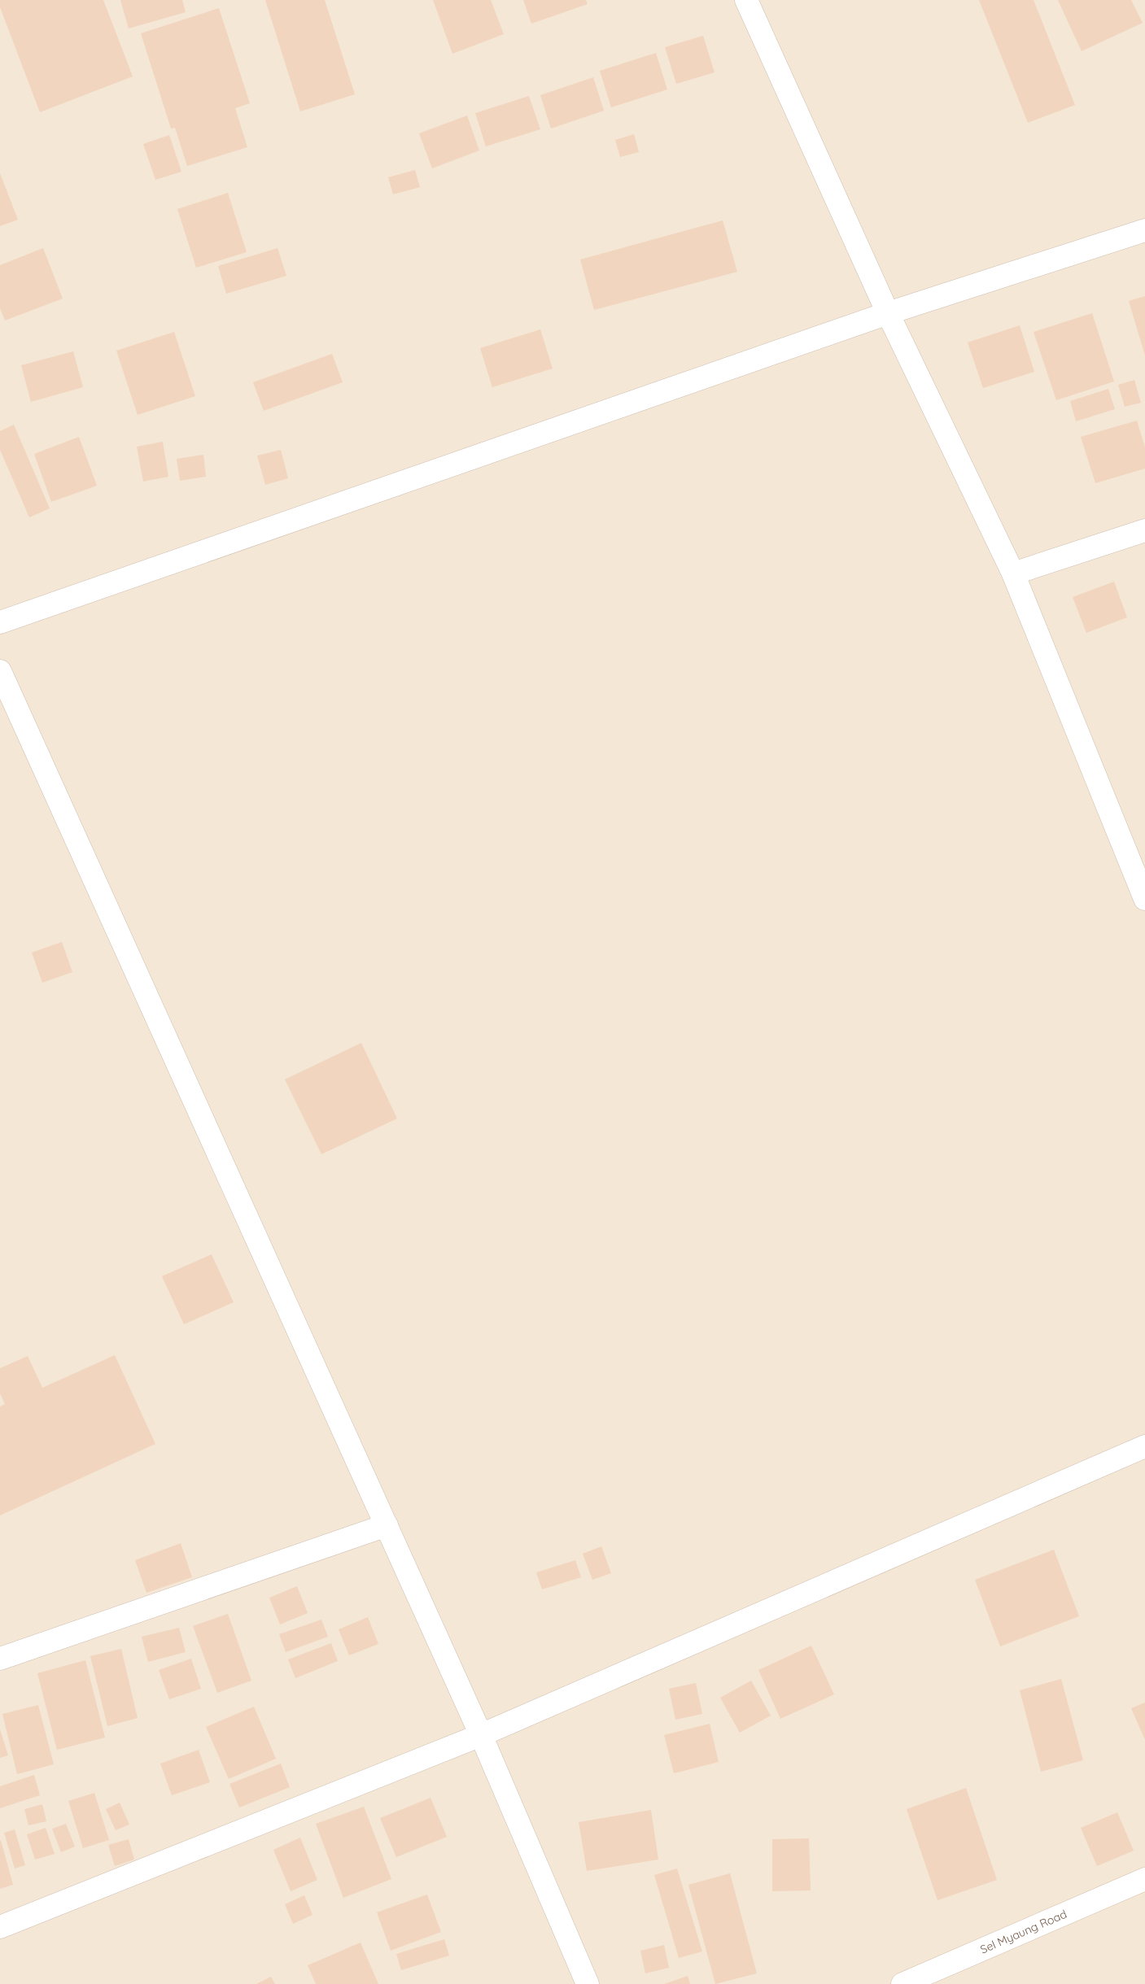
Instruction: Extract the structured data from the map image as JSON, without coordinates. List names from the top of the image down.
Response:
{
  "streets": {
    "street": ["Sel Myaung Road"]
  }
}
